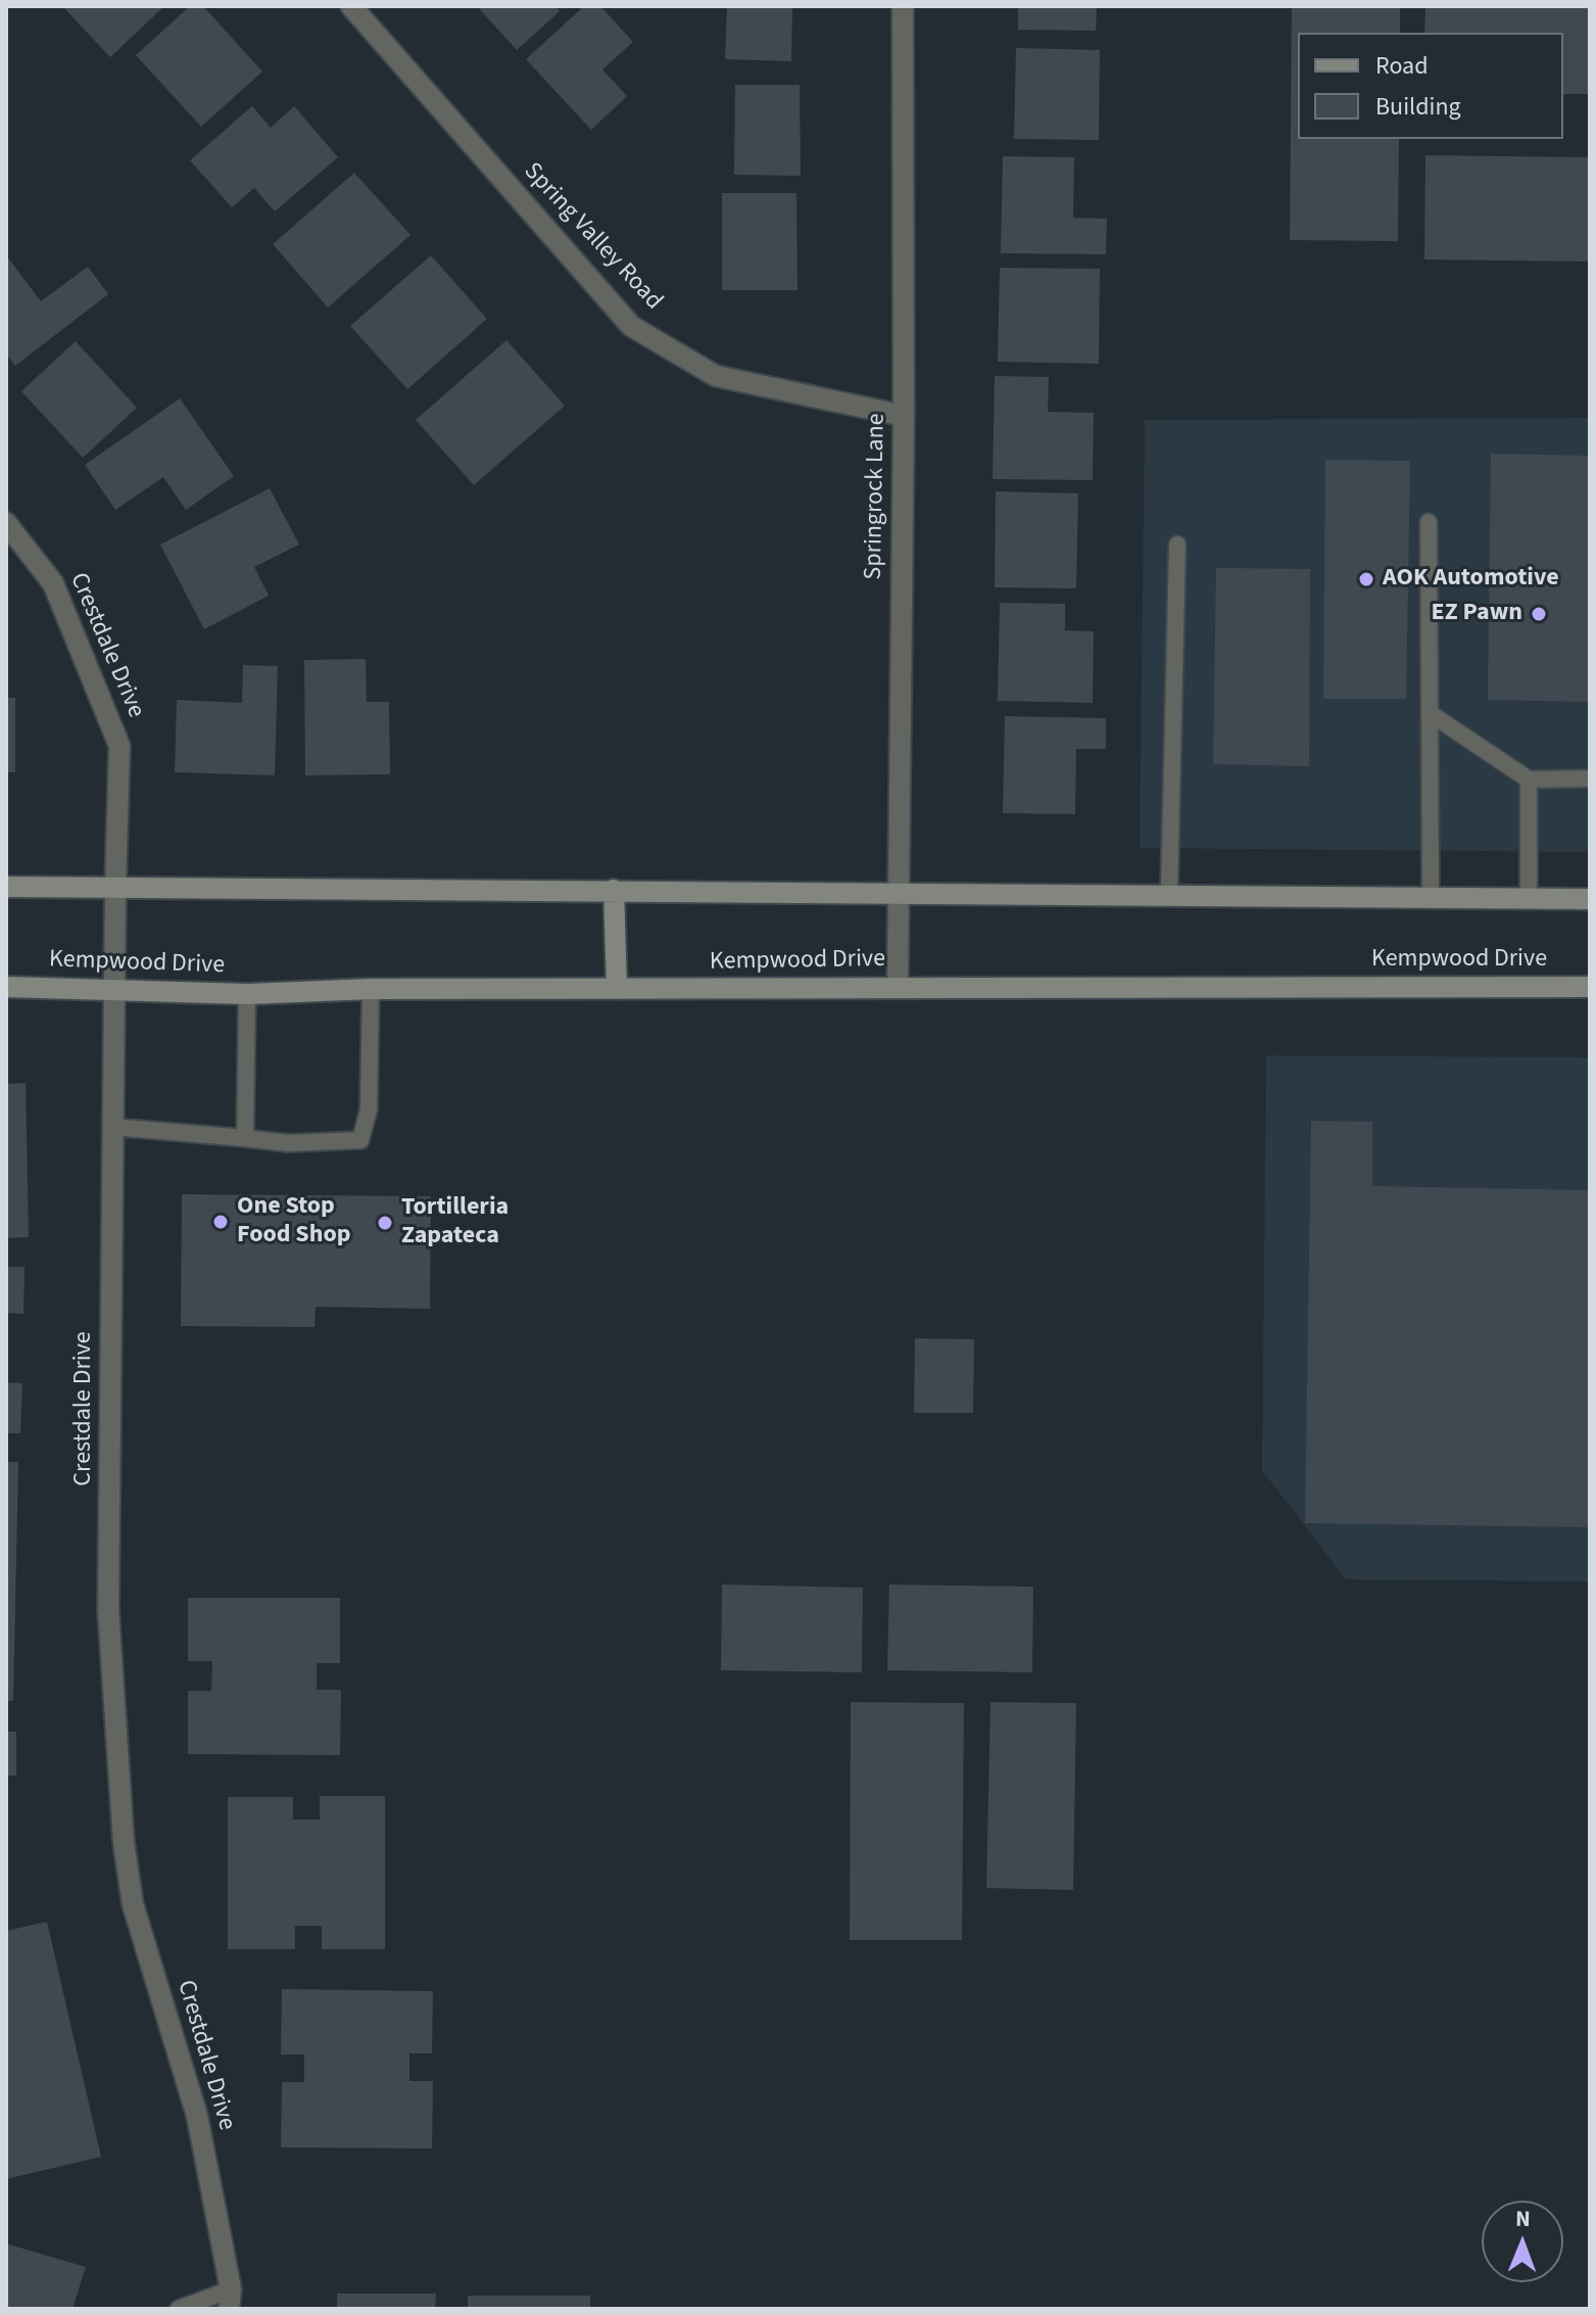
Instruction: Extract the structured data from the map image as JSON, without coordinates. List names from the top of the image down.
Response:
{
  "streets": {
    "main road": ["Kempwood Drive"],
    "street": ["Spring Valley Road", "Springrock Lane", "Crestdale Drive"]
  },
  "crossings": [
    ["Spring Valley Road", "Springrock Lane"],
    ["Springrock Lane", "Kempwood Drive"],
    ["Crestdale Drive", "Kempwood Drive"]
  ],
  "places": [
    "AOK Automotive",
    "EZ Pawn",
    "One Stop Food Shop",
    "Tortilleria Zapateca"
  ],
  "legend": ["Road", "Building"],
  "north": "top"
}
